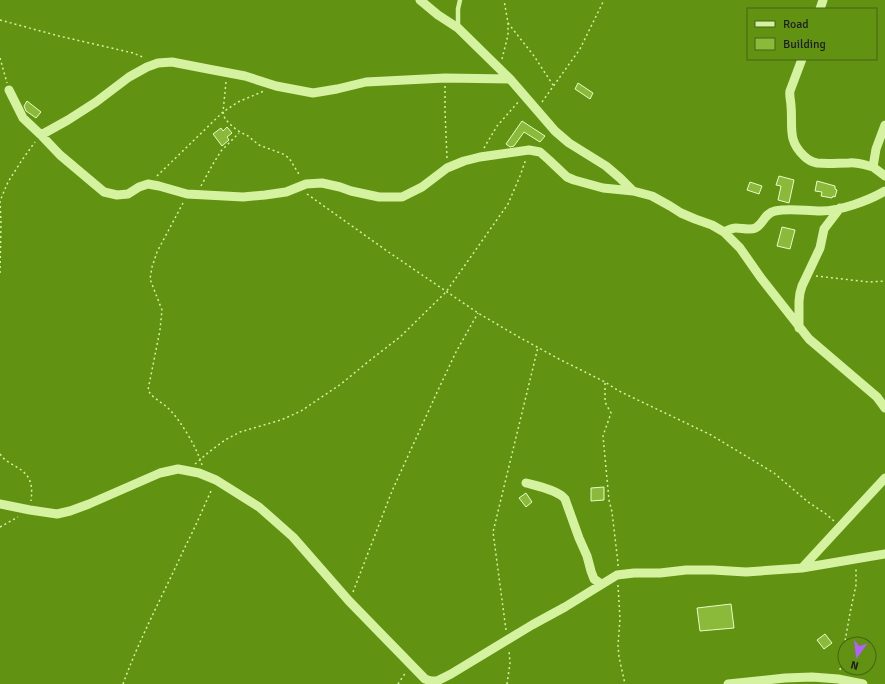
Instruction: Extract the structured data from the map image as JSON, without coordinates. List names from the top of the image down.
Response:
{
  "legend": ["Road", "Building"],
  "north": "bottom"
}
